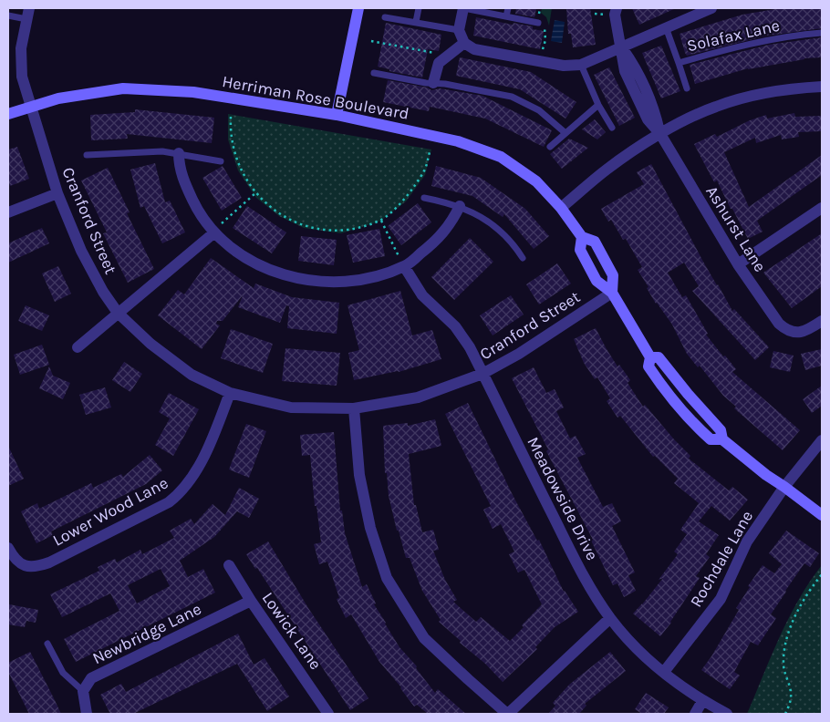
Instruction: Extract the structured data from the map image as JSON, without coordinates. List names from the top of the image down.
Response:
{
  "streets": {
    "street": [
      "Herriman Rose Boulevard",
      "Cranford Street",
      "Ashurst Lane",
      "Meadowside Drive",
      "Lower Wood Lane",
      "Rochdale Lane",
      "Lowick Lane",
      "Newbridge Lane"
    ],
    "lane": ["Solafax Lane"]
  },
  "crossings": [
    ["Herriman Rose Boulevard", "Cranford Street"],
    ["Herriman Rose Boulevard", "Rochdale Lane"],
    ["Cranford Street", "Meadowside Drive"],
    ["Cranford Street", "Lower Wood Lane"],
    ["Meadowside Drive", "Rochdale Lane"],
    ["Lowick Lane", "Newbridge Lane"]
  ]
}
